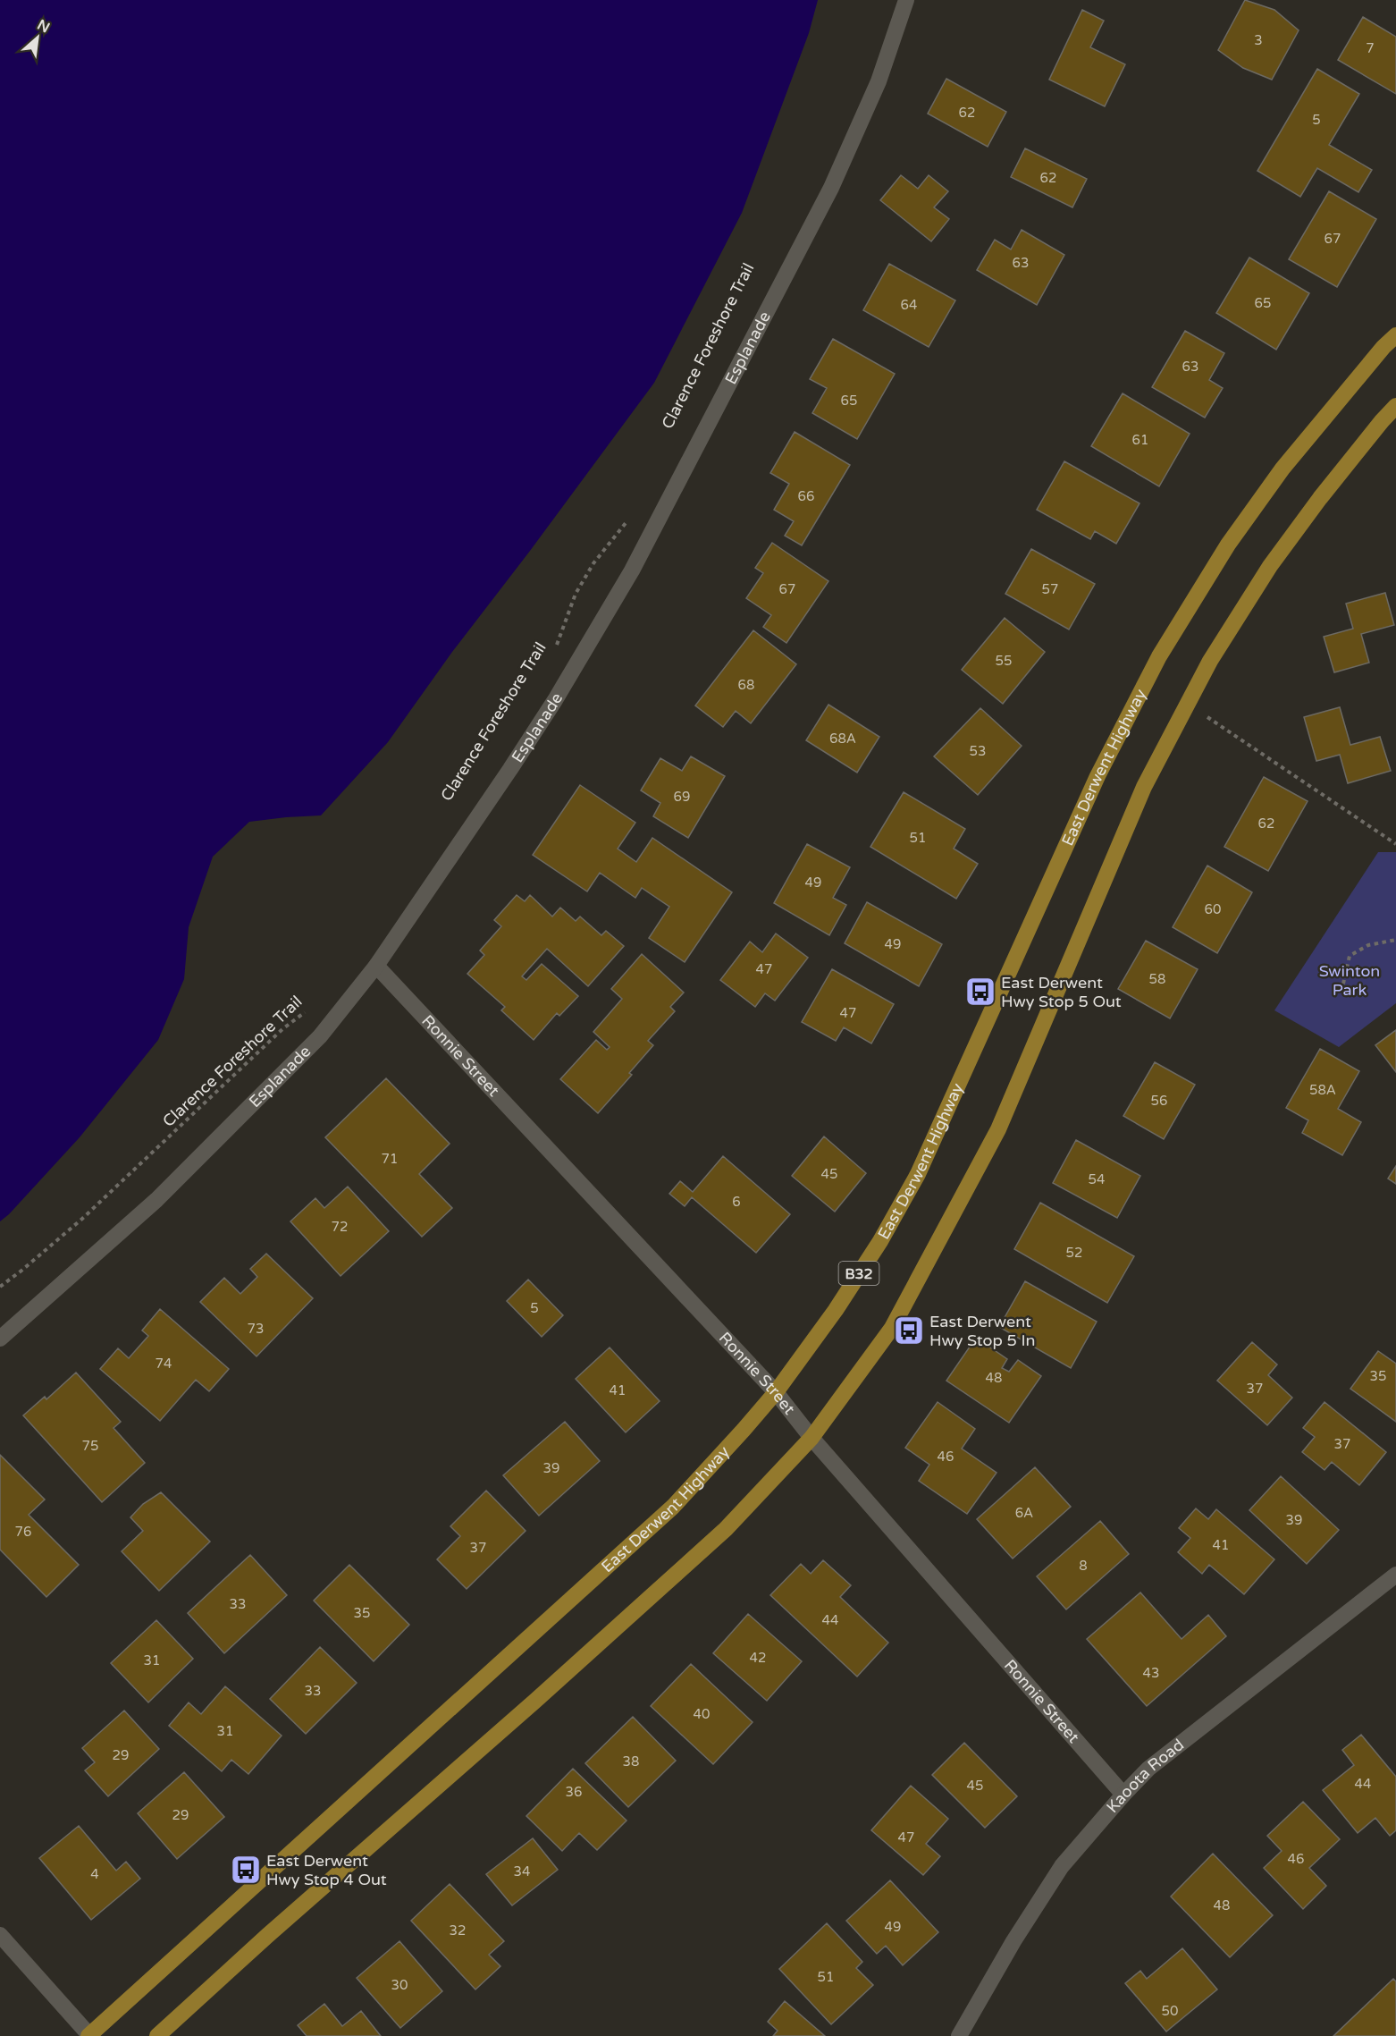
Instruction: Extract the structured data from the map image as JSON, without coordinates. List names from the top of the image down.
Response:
{
  "streets": {
    "main road": ["East Derwent Highway", "B32"],
    "street": ["Esplanade", "Ronnie Street", "Kaoota Road"],
    "path": ["Clarence Foreshore Trail"]
  },
  "crossings": [
    ["Esplanade", "Ronnie Street"],
    ["East Derwent Highway", "Ronnie Street"],
    ["Ronnie Street", "Kaoota Road"]
  ],
  "parks": ["Swinton Park"],
  "places": {
    "bus stop": ["East Derwent Hwy Stop 5 Out", "East Derwent Hwy Stop 5 In", "East Derwent Hwy Stop 4 Out"]
  },
  "house_numbers": [
    "3",
    "7",
    "62",
    "5",
    "62",
    "67",
    "63",
    "65",
    "64",
    "63",
    "65",
    "61",
    "66",
    "67",
    "57",
    "55",
    "68",
    "68A",
    "53",
    "69",
    "62",
    "51",
    "49",
    "60",
    "49",
    "47",
    "58",
    "47",
    "58A",
    "56",
    "71",
    "45",
    "54",
    "6",
    "72",
    "52",
    "5",
    "73",
    "74",
    "35",
    "48",
    "37",
    "41",
    "37",
    "75",
    "46",
    "39",
    "6A",
    "39",
    "76",
    "41",
    "37",
    "8",
    "33",
    "35",
    "44",
    "42",
    "31",
    "43",
    "33",
    "40",
    "31",
    "29",
    "38",
    "44",
    "45",
    "36",
    "29",
    "47",
    "46",
    "34",
    "4",
    "48",
    "49",
    "32",
    "51",
    "30",
    "50"
  ],
  "north": "top right"
}
